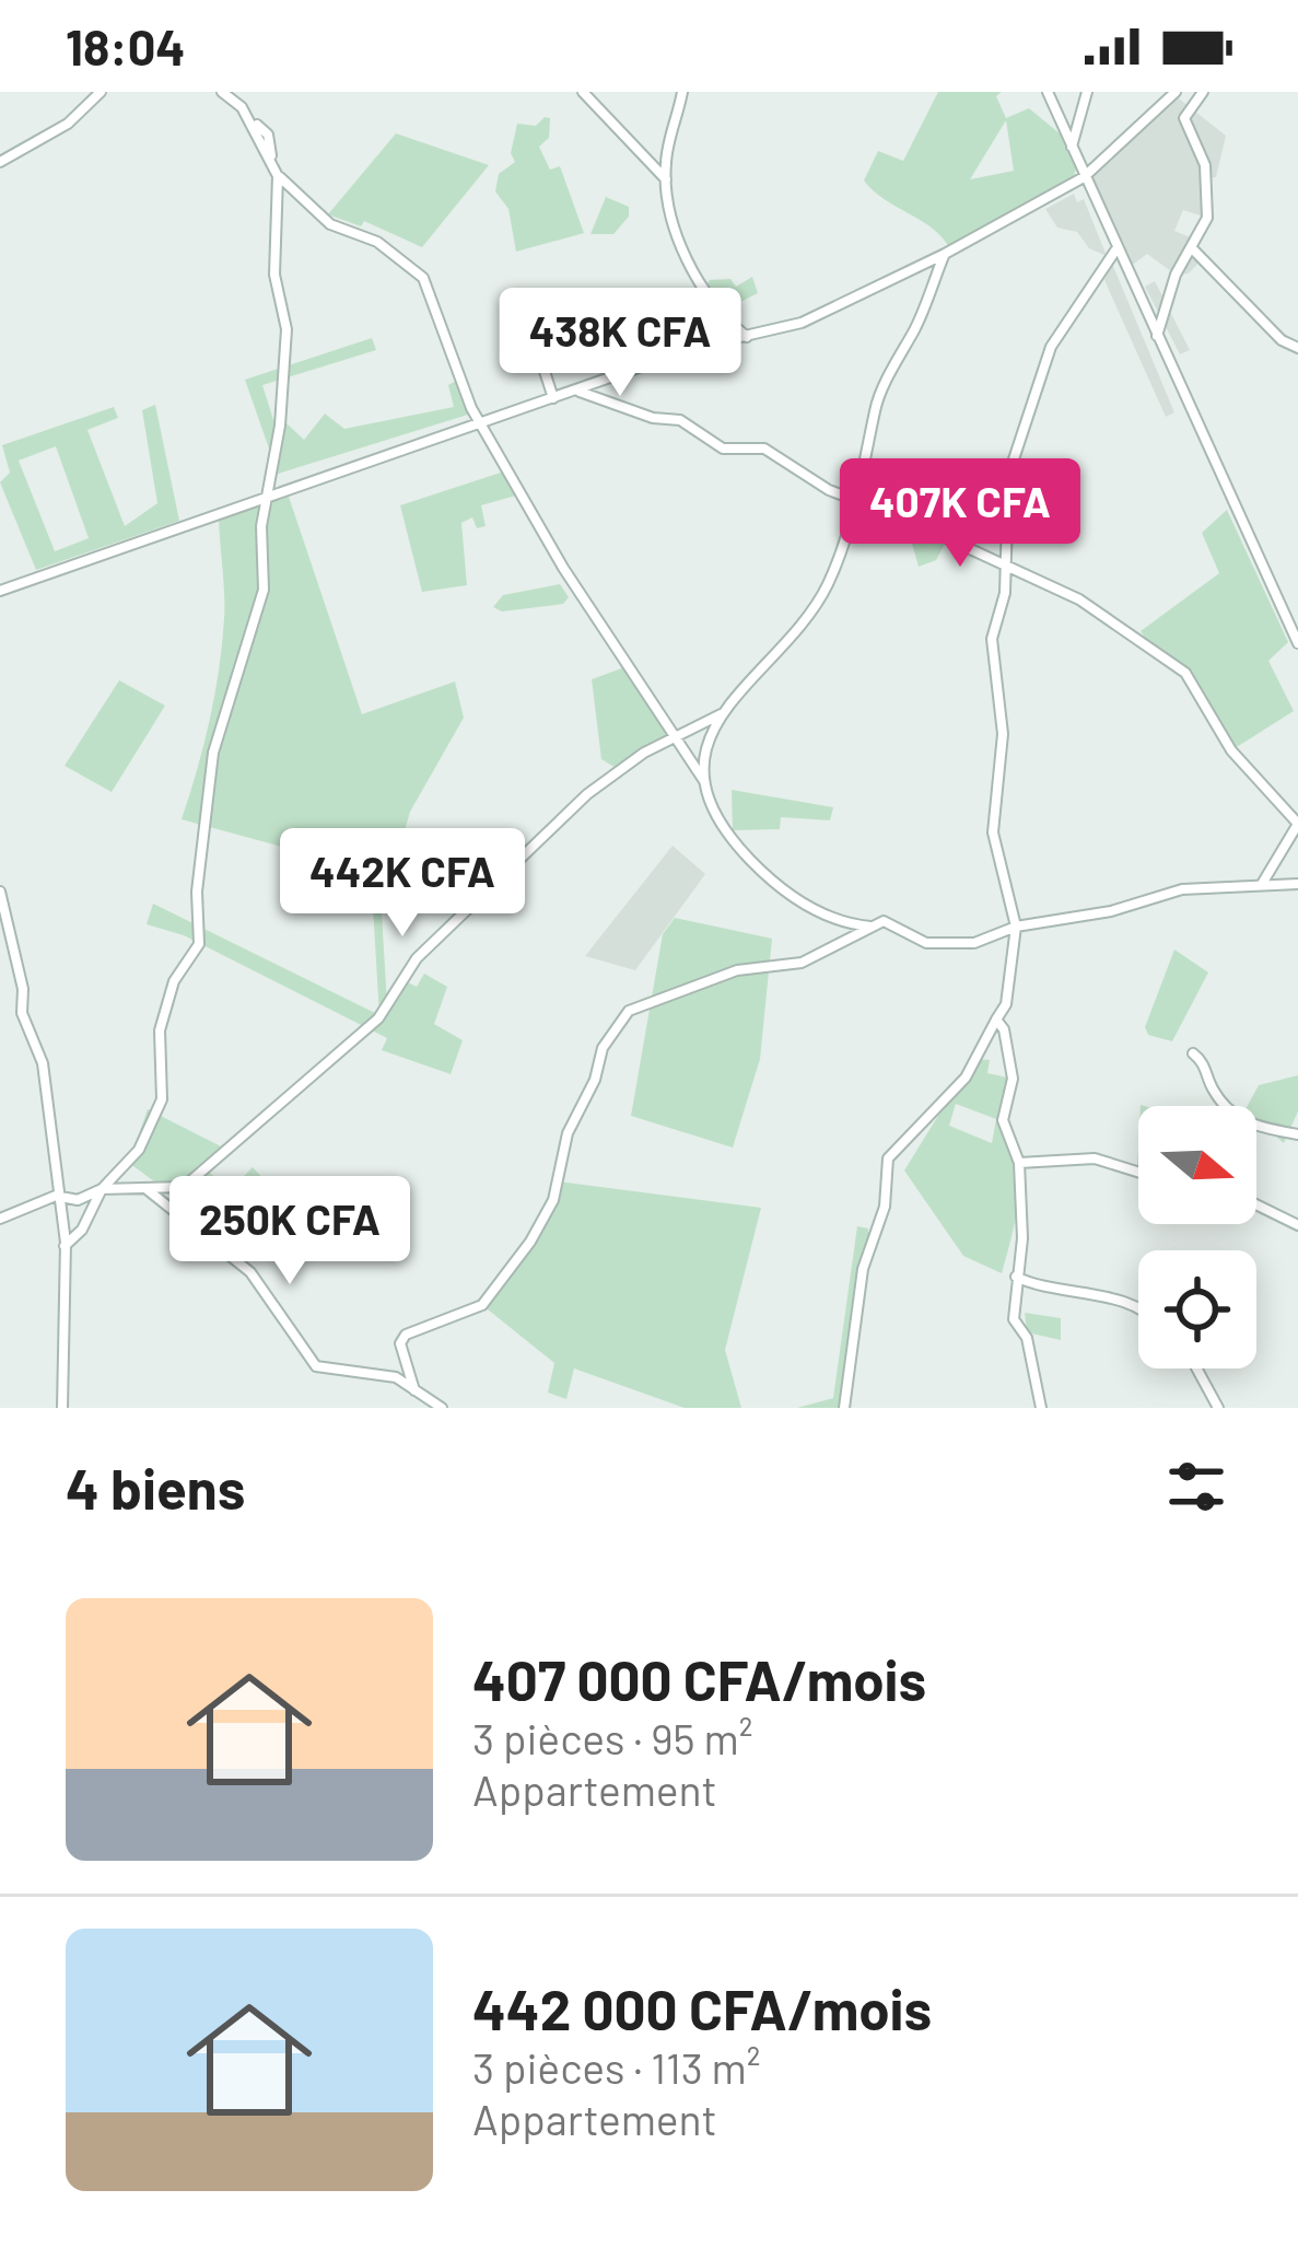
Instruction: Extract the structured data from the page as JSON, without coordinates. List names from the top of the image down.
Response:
{
  "north": "right",
  "page": {
    "status": "18:04",
    "price": [
      "438K CFA",
      "407K CFA",
      "442K CFA",
      "250K CFA"
    ],
    "heading": "4 biens",
    "list": [
      {
        "name": "407 000 CFA/mois",
        "note": "3 pièces · 95 m² · Appartement"
      },
      {
        "name": "442 000 CFA/mois",
        "note": "3 pièces · 113 m² · Appartement"
      }
    ]
  }
}
